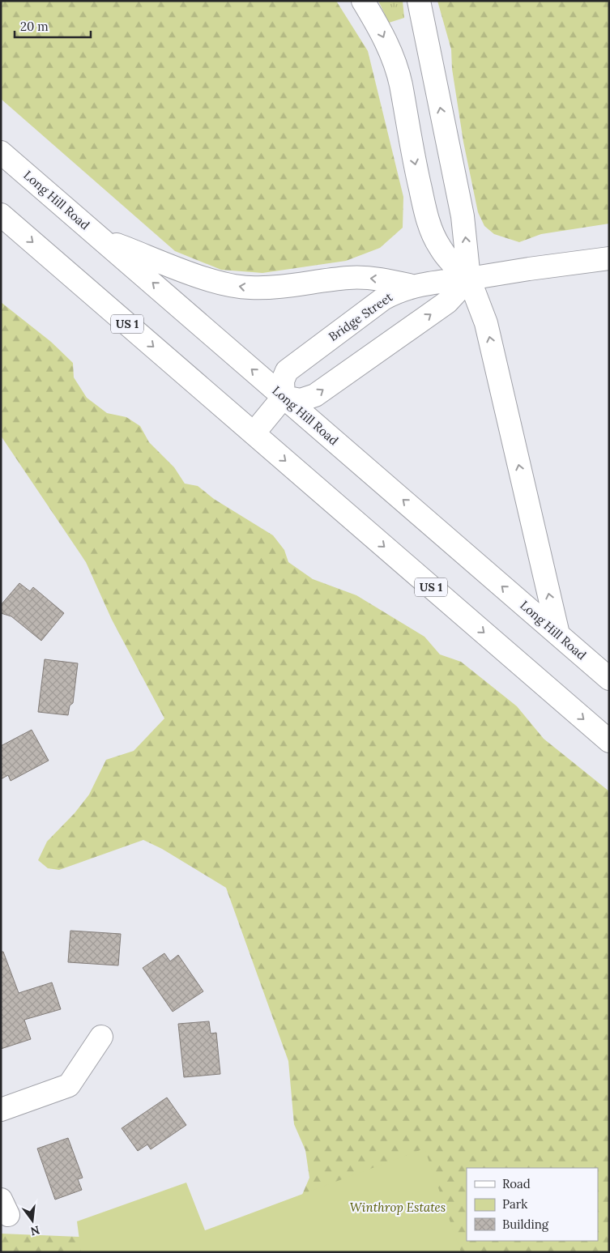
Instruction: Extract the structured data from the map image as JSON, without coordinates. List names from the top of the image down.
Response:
{
  "streets": {
    "main road": ["Long Hill Road", "Bridge Street", "US 1"]
  },
  "crossings": [
    ["Long Hill Road", "Bridge Street"]
  ],
  "parks": ["Winthrop Estates"],
  "legend": ["Road", "Park", "Building"],
  "scale_bar": "20 m",
  "north": "bottom"
}
